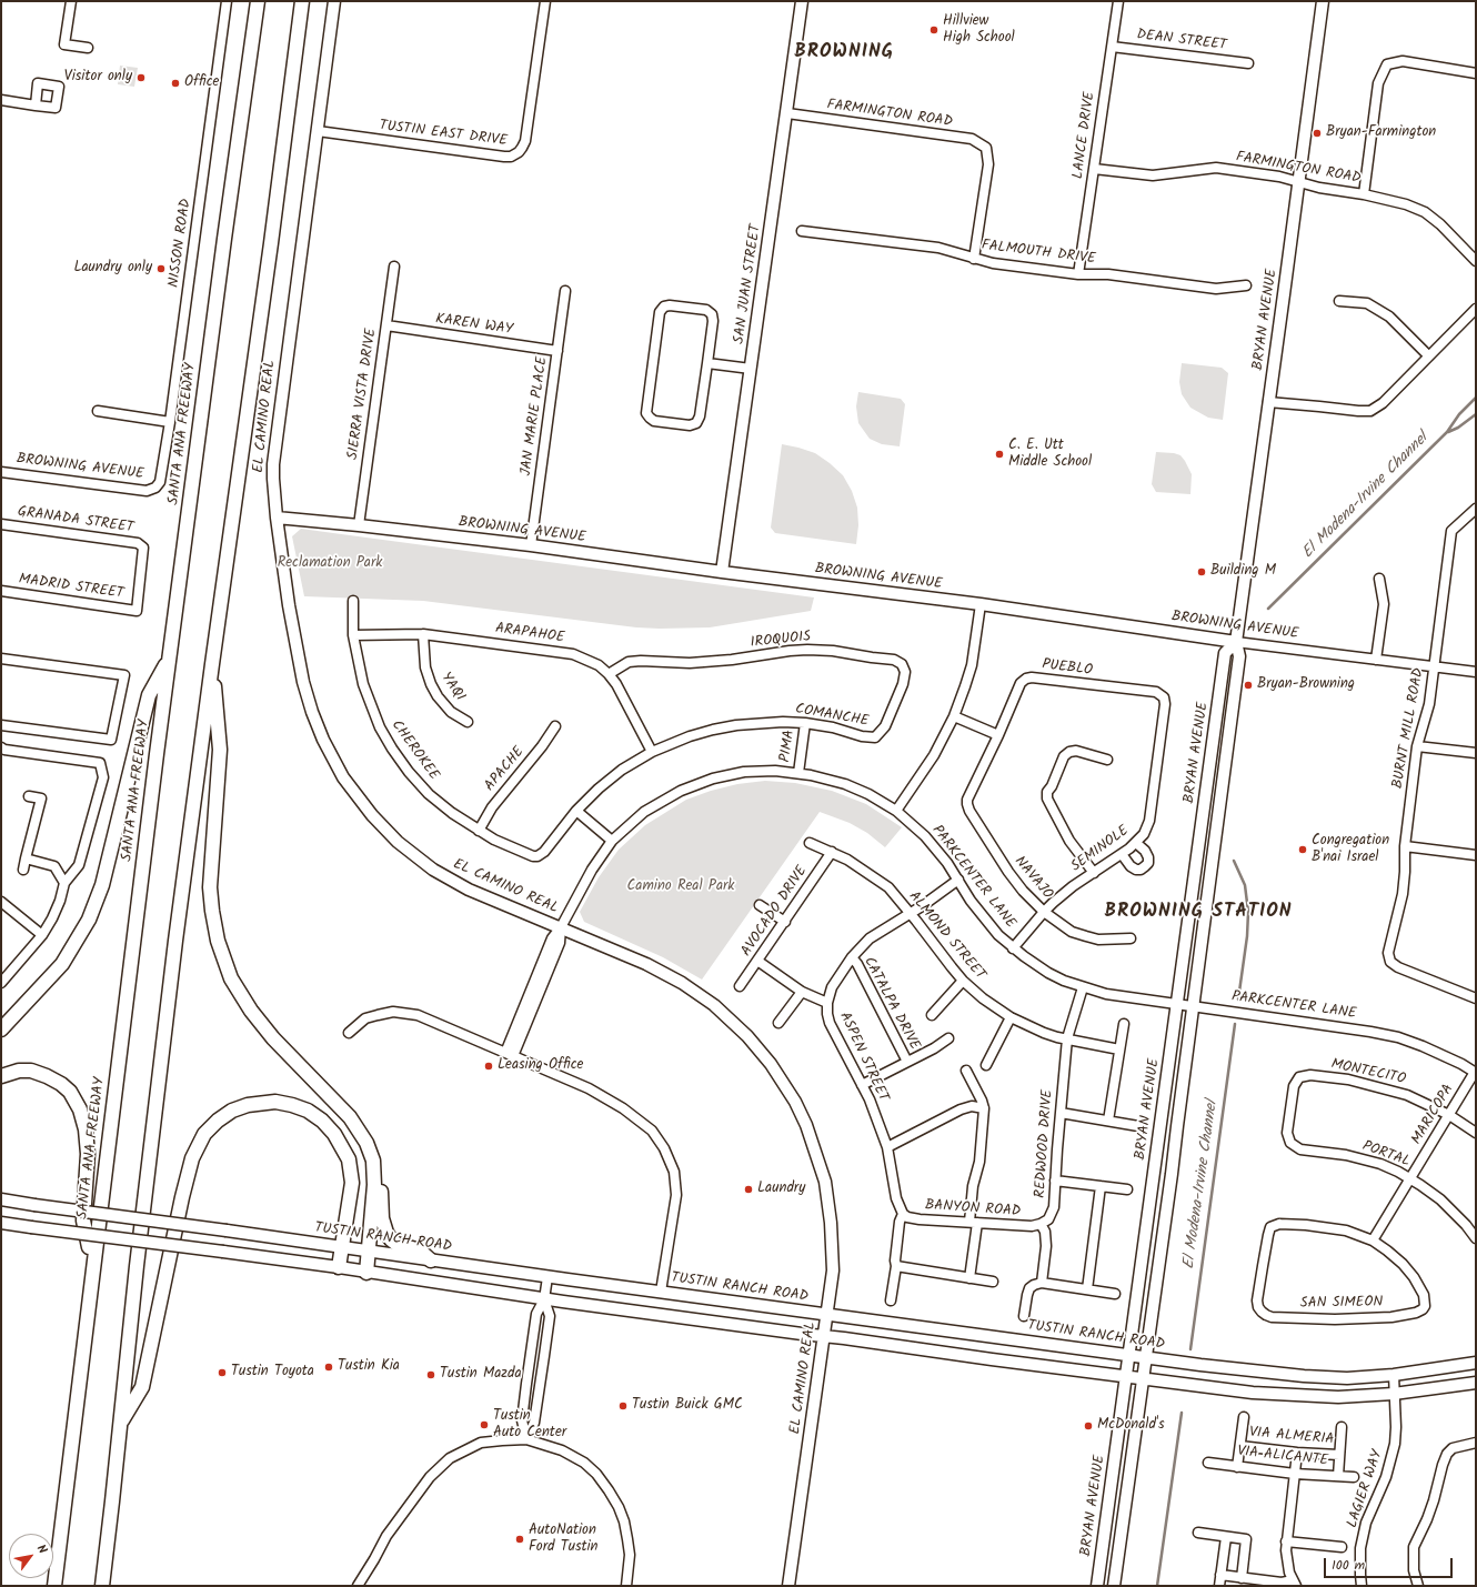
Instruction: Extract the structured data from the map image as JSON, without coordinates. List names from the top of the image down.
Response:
{
  "streets": {
    "highway": ["SANTA ANA FREEWAY"],
    "main road": [
      "SAN JUAN STREET",
      "BRYAN AVENUE",
      "EL CAMINO REAL",
      "BROWNING AVENUE",
      "TUSTIN RANCH ROAD"
    ],
    "street": [
      "DEAN STREET",
      "FARMINGTON ROAD",
      "TUSTIN EAST DRIVE",
      "LANCE DRIVE",
      "NISSON ROAD",
      "FALMOUTH DRIVE",
      "KAREN WAY",
      "SIERRA VISTA DRIVE",
      "JAN MARIE PLACE",
      "GRANADA STREET",
      "MADRID STREET",
      "ARAPAHOE",
      "IROQUOIS",
      "PUEBLO",
      "YAQI",
      "COMANCHE",
      "BURNT MILL ROAD",
      "PIMA",
      "CHEROKEE",
      "APACHE",
      "SEMINOLE",
      "PARKCENTER LANE",
      "NAVAJO",
      "AVOCADO DRIVE",
      "ALMOND STREET",
      "CATALPA DRIVE",
      "ASPEN STREET",
      "MONTECITO",
      "MARICOPA",
      "REDWOOD DRIVE",
      "PORTAL",
      "BANYON ROAD",
      "SAN SIMEON",
      "VIA ALMERIA",
      "VIA ALICANTE",
      "LAGIER WAY"
    ]
  },
  "crossings": [
    ["DEAN STREET", "LANCE DRIVE"],
    ["FARMINGTON ROAD", "LANCE DRIVE"],
    ["FARMINGTON ROAD", "FALMOUTH DRIVE"],
    ["FARMINGTON ROAD", "SAN JUAN STREET"],
    ["FARMINGTON ROAD", "BRYAN AVENUE"],
    ["TUSTIN EAST DRIVE", "EL CAMINO REAL"],
    ["LANCE DRIVE", "FALMOUTH DRIVE"],
    ["NISSON ROAD", "BROWNING AVENUE"],
    ["SAN JUAN STREET", "BROWNING AVENUE"],
    ["BRYAN AVENUE", "BROWNING AVENUE"],
    ["BRYAN AVENUE", "PARKCENTER LANE"],
    ["BRYAN AVENUE", "TUSTIN RANCH ROAD"],
    ["KAREN WAY", "SIERRA VISTA DRIVE"],
    ["KAREN WAY", "JAN MARIE PLACE"],
    ["SIERRA VISTA DRIVE", "BROWNING AVENUE"],
    ["EL CAMINO REAL", "BROWNING AVENUE"],
    ["EL CAMINO REAL", "PARKCENTER LANE"],
    ["EL CAMINO REAL", "TUSTIN RANCH ROAD"],
    ["JAN MARIE PLACE", "BROWNING AVENUE"],
    ["BROWNING AVENUE", "BURNT MILL ROAD"],
    ["GRANADA STREET", "MADRID STREET"],
    ["ARAPAHOE", "IROQUOIS"],
    ["ARAPAHOE", "YAQI"],
    ["ARAPAHOE", "COMANCHE"],
    ["ARAPAHOE", "CHEROKEE"],
    ["IROQUOIS", "COMANCHE"],
    ["PUEBLO", "SEMINOLE"],
    ["PUEBLO", "NAVAJO"],
    ["COMANCHE", "PIMA"],
    ["COMANCHE", "CHEROKEE"],
    ["PIMA", "PARKCENTER LANE"],
    ["CHEROKEE", "APACHE"],
    ["SEMINOLE", "PARKCENTER LANE"],
    ["SEMINOLE", "NAVAJO"],
    ["PARKCENTER LANE", "ASPEN STREET"],
    ["PARKCENTER LANE", "MARICOPA"],
    ["PARKCENTER LANE", "REDWOOD DRIVE"],
    ["AVOCADO DRIVE", "ALMOND STREET"],
    ["ALMOND STREET", "ASPEN STREET"],
    ["ALMOND STREET", "REDWOOD DRIVE"],
    ["CATALPA DRIVE", "ASPEN STREET"],
    ["ASPEN STREET", "BANYON ROAD"],
    ["MONTECITO", "MARICOPA"],
    ["MONTECITO", "PORTAL"],
    ["MARICOPA", "PORTAL"],
    ["MARICOPA", "SAN SIMEON"],
    ["REDWOOD DRIVE", "BANYON ROAD"],
    ["TUSTIN RANCH ROAD", "LAGIER WAY"]
  ],
  "districts": ["BROWNING", "BROWNING STATION"],
  "water": ["El Modena-Irvine Channel"],
  "parks": ["Reclamation Park", "Camino Real Park"],
  "places": [
    "Hillview High School",
    "Visitor only",
    "Office",
    "Bryan-Farmington",
    "Laundry only",
    "C. E. Utt Middle School",
    "Building M",
    "Bryan-Browning",
    "Congregation B'nai Israel",
    "Leasing Office",
    "Laundry",
    "Tustin Kia",
    "Tustin Toyota",
    "Tustin Mazda",
    "Tustin Buick GMC",
    "Tustin Auto Center",
    "McDonald's",
    "AutoNation Ford Tustin"
  ],
  "scale_bar": "100 m",
  "north": "top right"
}
